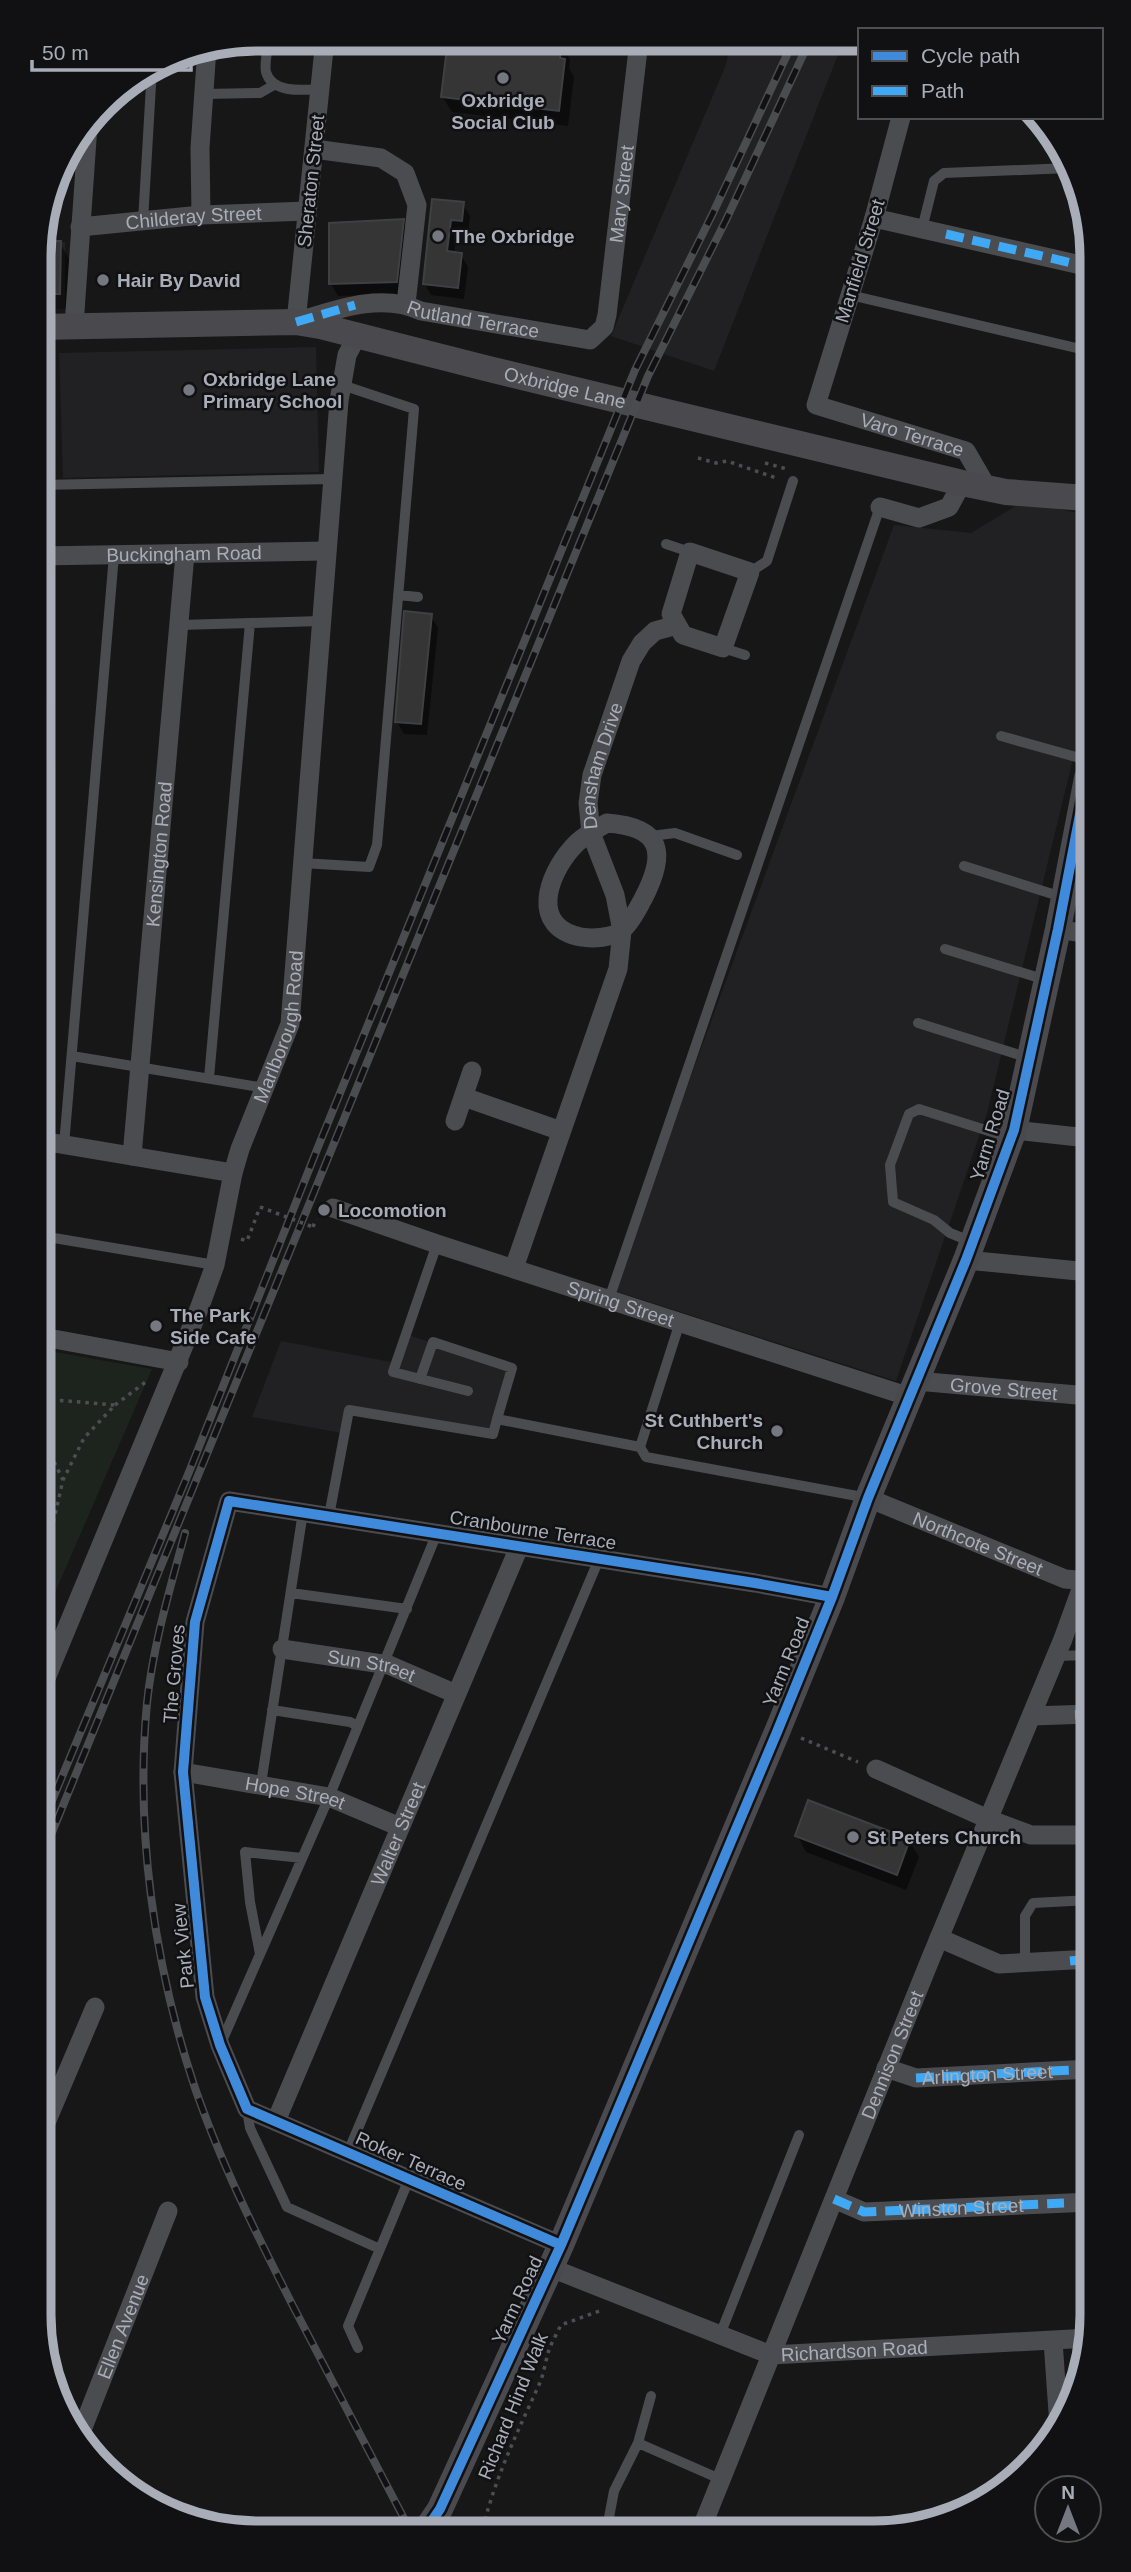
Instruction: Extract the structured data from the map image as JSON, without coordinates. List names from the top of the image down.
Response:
{
  "streets": {
    "street": [
      "Sheraton Street",
      "Mary Street",
      "Childeray Street",
      "Manfield Street",
      "Rutland Terrace",
      "Oxbridge Lane",
      "Varo Terrace",
      "Buckingham Road",
      "Densham Drive",
      "Kensington Road",
      "Marlborough Road",
      "Yarm Road",
      "Spring Street",
      "Grove Street",
      "Cranbourne Terrace",
      "Northcote Street",
      "Sun Street",
      "The Groves",
      "Hope Street",
      "Walter Street",
      "Park View",
      "Dennison Street",
      "Arlington Street",
      "Roker Terrace",
      "Winston Street",
      "Ellen Avenue",
      "Richardson Road"
    ],
    "cycle path": ["Richard Hind Walk"]
  },
  "crossings": [
    ["Sheraton Street", "Childeray Street"],
    ["Sheraton Street", "Rutland Terrace"],
    ["Sheraton Street", "Oxbridge Lane"],
    ["Mary Street", "Rutland Terrace"],
    ["Manfield Street", "Varo Terrace"],
    ["Rutland Terrace", "Oxbridge Lane"],
    ["Oxbridge Lane", "Varo Terrace"],
    ["Oxbridge Lane", "Marlborough Road"],
    ["Buckingham Road", "Kensington Road"],
    ["Buckingham Road", "Marlborough Road"],
    ["Densham Drive", "Spring Street"],
    ["Yarm Road", "Spring Street"],
    ["Yarm Road", "Grove Street"],
    ["Yarm Road", "Cranbourne Terrace"],
    ["Yarm Road", "Northcote Street"],
    ["Yarm Road", "Roker Terrace"],
    ["Yarm Road", "Richardson Road"],
    ["Spring Street", "Grove Street"],
    ["Cranbourne Terrace", "The Groves"],
    ["Cranbourne Terrace", "Walter Street"],
    ["Sun Street", "Walter Street"],
    ["The Groves", "Hope Street"],
    ["The Groves", "Park View"],
    ["Hope Street", "Walter Street"],
    ["Hope Street", "Park View"],
    ["Walter Street", "Roker Terrace"],
    ["Park View", "Roker Terrace"],
    ["Dennison Street", "Arlington Street"],
    ["Dennison Street", "Winston Street"],
    ["Dennison Street", "Richardson Road"],
    ["Roker Terrace", "Richardson Road"],
    ["Richardson Road", "Richard Hind Walk"]
  ],
  "places": [
    "Oxbridge Social Club",
    "The Oxbridge",
    "Hair By David",
    "Oxbridge Lane Primary School",
    "Locomotion",
    "The Park Side Cafe",
    "St Cuthbert's Church",
    "St Peters Church"
  ],
  "legend": ["Cycle path", "Path"],
  "scale_bar": "50 m",
  "north": "top"
}
